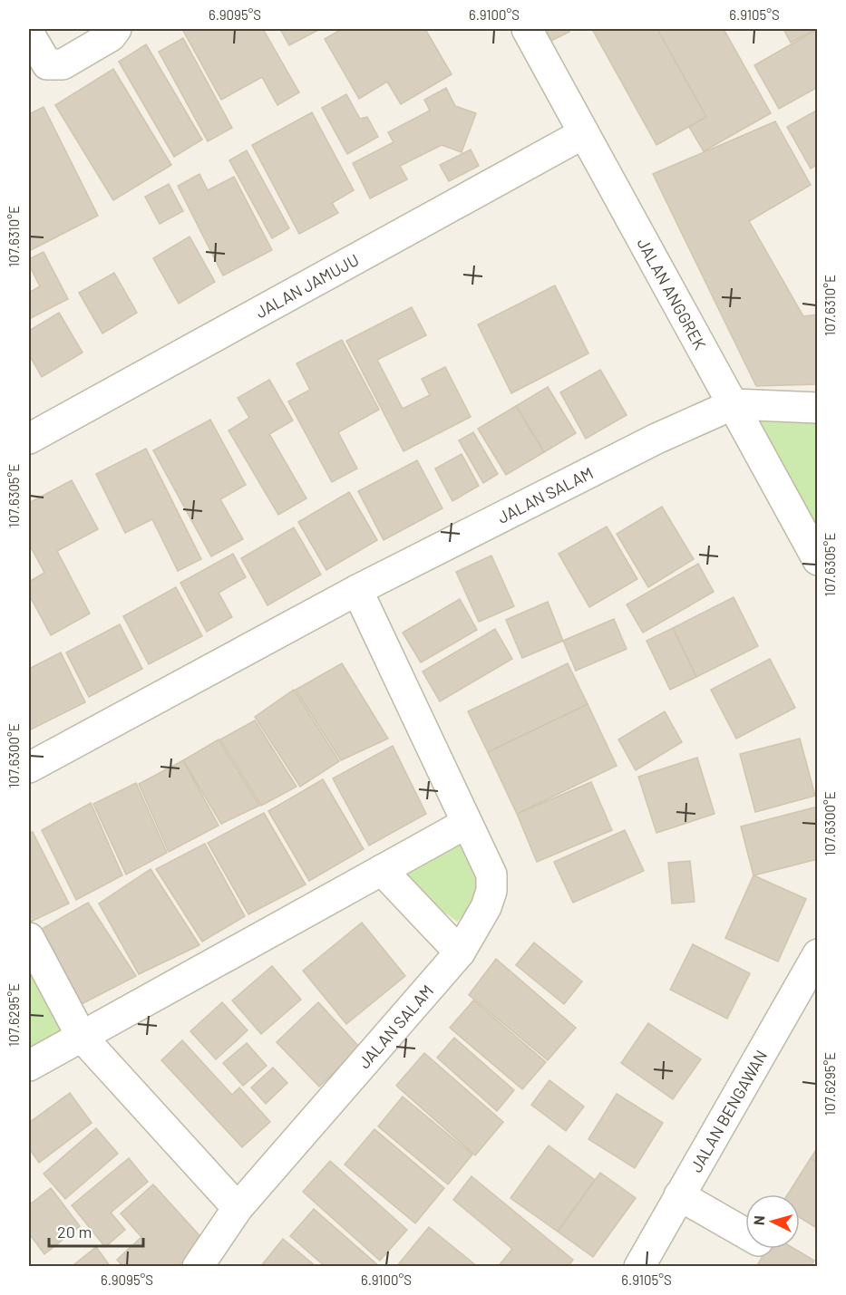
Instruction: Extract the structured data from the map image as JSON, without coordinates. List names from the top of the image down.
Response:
{
  "streets": {
    "street": [
      "JALAN JAMUJU",
      "JALAN ANGGREK",
      "JALAN SALAM",
      "JALAN BENGAWAN"
    ]
  },
  "crossings": [
    ["JALAN JAMUJU", "JALAN ANGGREK"],
    ["JALAN ANGGREK", "JALAN SALAM"]
  ],
  "scale_bar": "20 m",
  "north": "left",
  "coordinates": [
    "6.9095°S",
    "6.9100°S",
    "6.9105°S",
    "107.6310°E",
    "107.6305°E",
    "107.6300°E",
    "107.6295°E"
  ]
}
